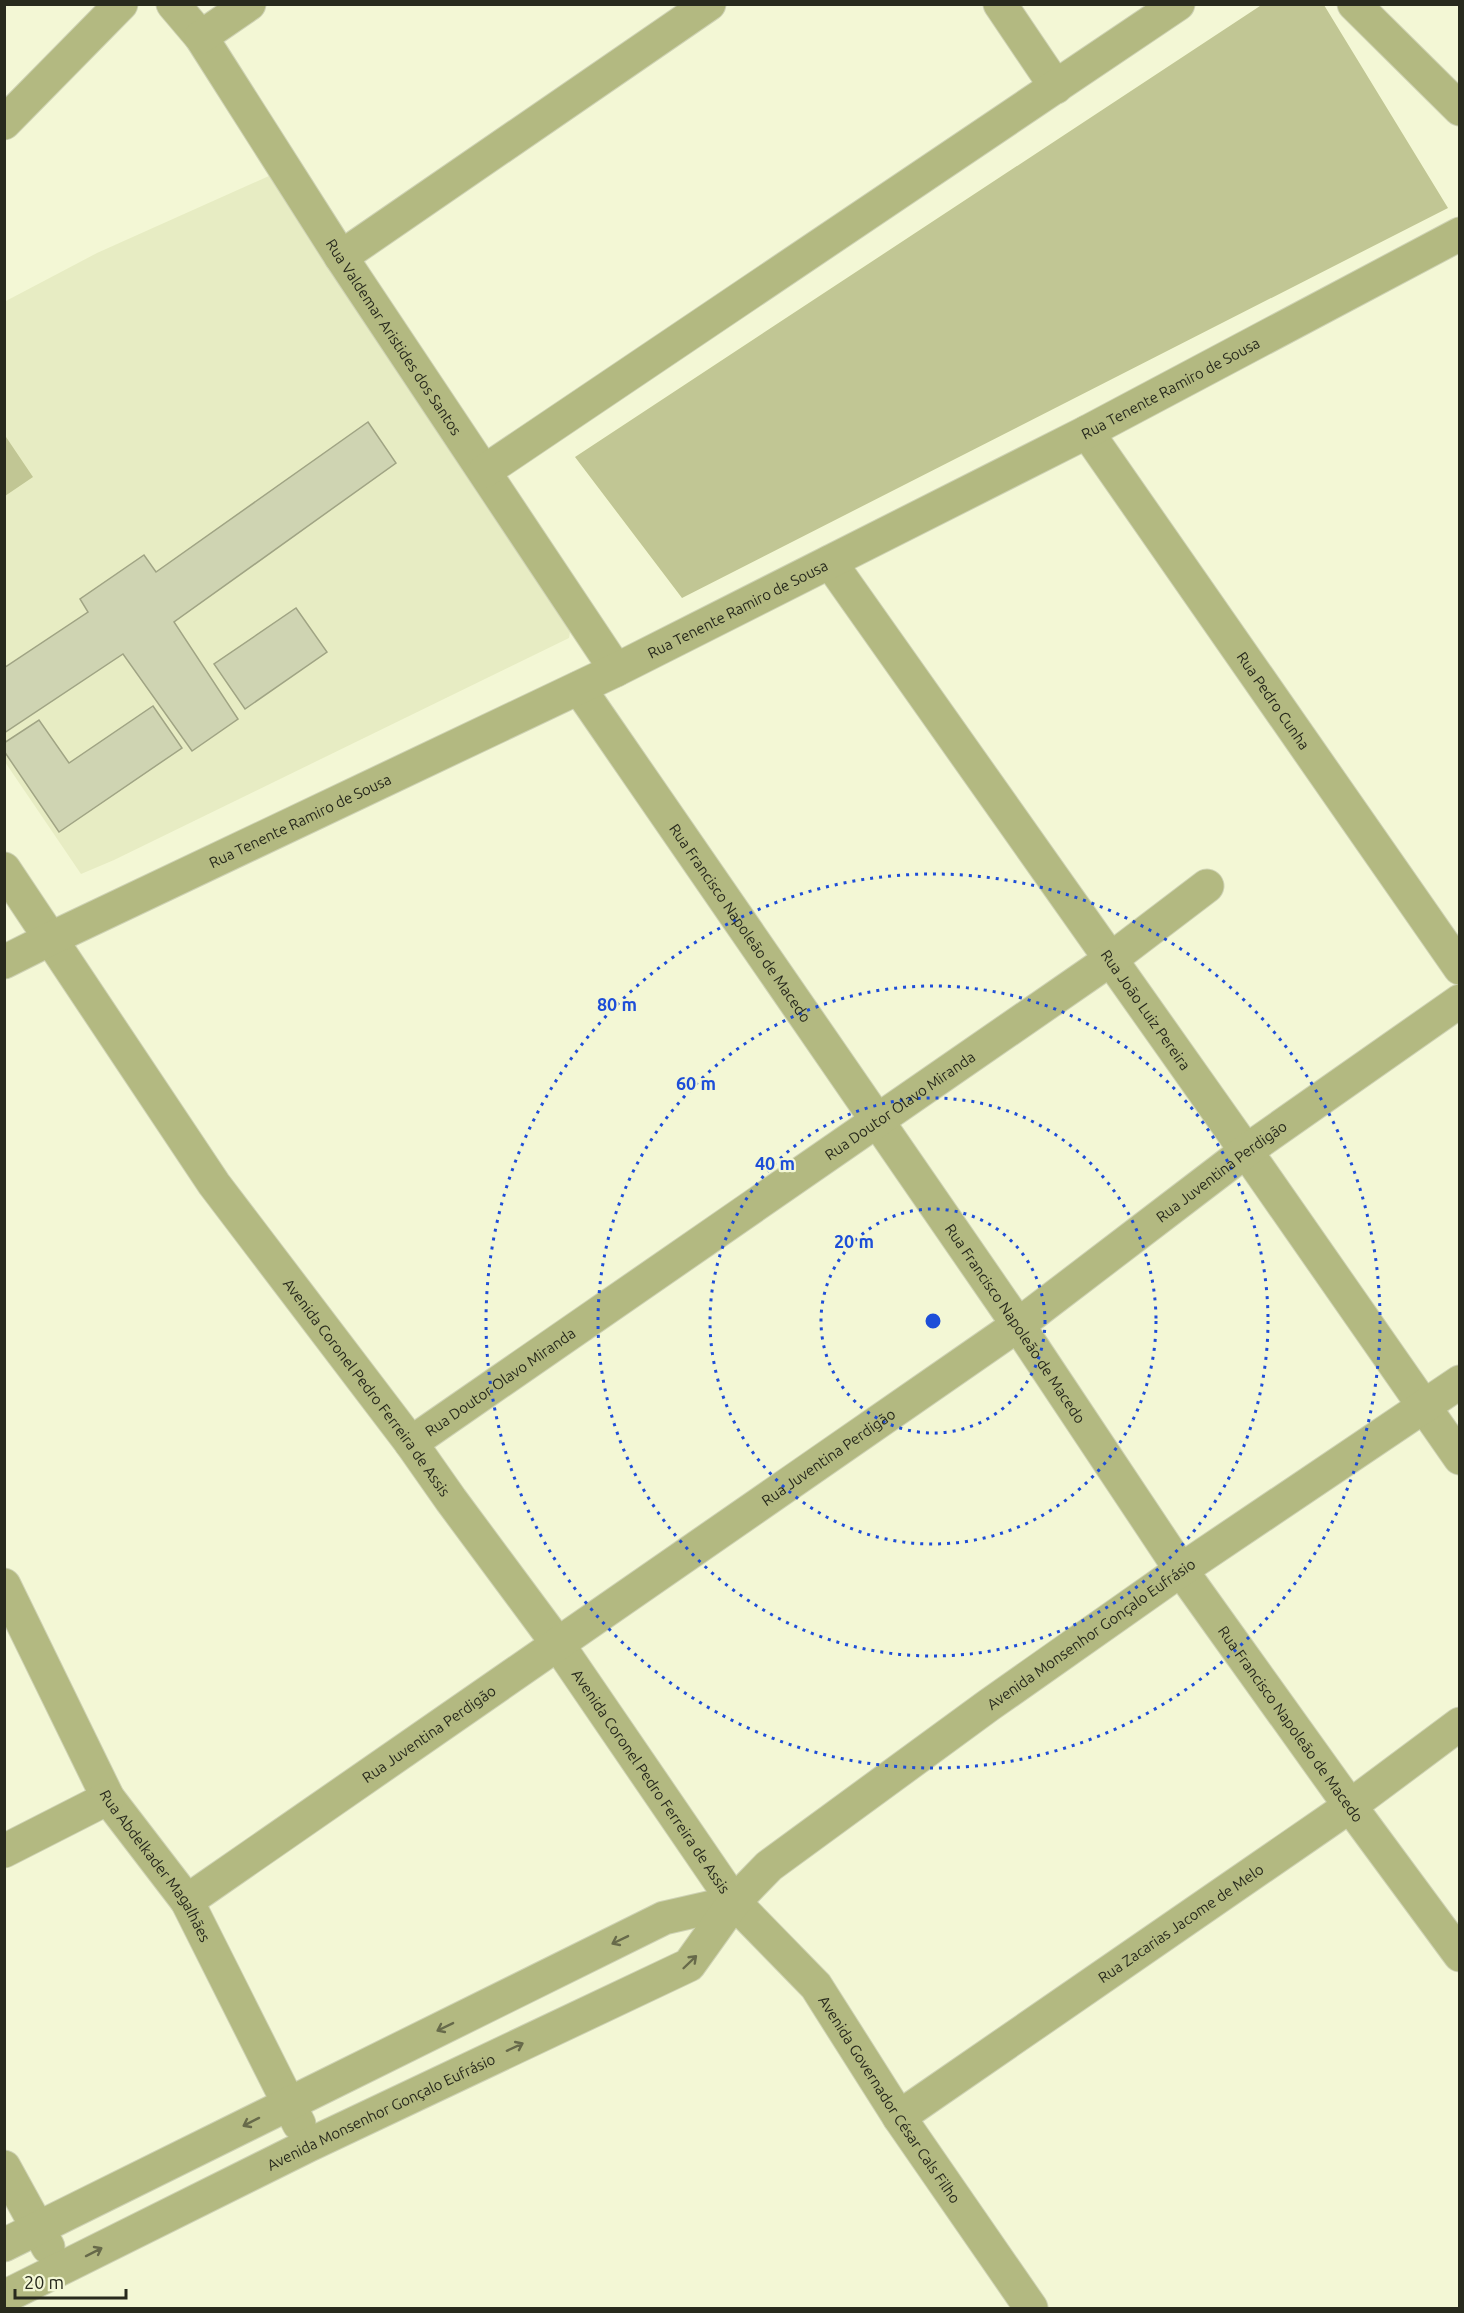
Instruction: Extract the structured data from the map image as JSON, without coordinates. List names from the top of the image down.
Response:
{
  "streets": {
    "street": [
      "Rua Valdemar Aristides dos Santos",
      "Rua Tenente Ramiro de Sousa",
      "Rua Pedro Cunha",
      "Rua Francisco Napoleão de Macedo",
      "Rua João Luiz Pereira",
      "Rua Doutor Olavo Miranda",
      "Rua Juventina Perdigão",
      "Avenida Coronel Pedro Ferreira de Assis",
      "Avenida Monsenhor Gonçalo Eufrásio",
      "Rua Abdelkader Magalhães",
      "Rua Zacarias Jacome de Melo",
      "Avenida Governador César Cals Filho"
    ]
  },
  "crossings": [
    ["Rua Valdemar Aristides dos Santos", "Rua Tenente Ramiro de Sousa"],
    ["Rua Tenente Ramiro de Sousa", "Rua Pedro Cunha"],
    ["Rua Tenente Ramiro de Sousa", "Rua Francisco Napoleão de Macedo"],
    ["Rua Tenente Ramiro de Sousa", "Rua João Luiz Pereira"],
    ["Rua Tenente Ramiro de Sousa", "Avenida Coronel Pedro Ferreira de Assis"],
    ["Rua Francisco Napoleão de Macedo", "Rua Doutor Olavo Miranda"],
    ["Rua Francisco Napoleão de Macedo", "Rua Juventina Perdigão"],
    ["Rua Francisco Napoleão de Macedo", "Avenida Monsenhor Gonçalo Eufrásio"],
    ["Rua Francisco Napoleão de Macedo", "Rua Zacarias Jacome de Melo"],
    ["Rua João Luiz Pereira", "Rua Doutor Olavo Miranda"],
    ["Rua João Luiz Pereira", "Rua Juventina Perdigão"],
    ["Rua João Luiz Pereira", "Avenida Monsenhor Gonçalo Eufrásio"],
    ["Rua Doutor Olavo Miranda", "Avenida Coronel Pedro Ferreira de Assis"],
    ["Rua Juventina Perdigão", "Avenida Coronel Pedro Ferreira de Assis"],
    ["Rua Juventina Perdigão", "Rua Abdelkader Magalhães"],
    ["Avenida Coronel Pedro Ferreira de Assis", "Avenida Monsenhor Gonçalo Eufrásio"],
    ["Avenida Coronel Pedro Ferreira de Assis", "Avenida Governador César Cals Filho"],
    ["Avenida Monsenhor Gonçalo Eufrásio", "Rua Abdelkader Magalhães"],
    ["Avenida Monsenhor Gonçalo Eufrásio", "Avenida Governador César Cals Filho"],
    ["Rua Zacarias Jacome de Melo", "Avenida Governador César Cals Filho"]
  ],
  "scale_bar": "20 m",
  "rings": [
    "80 m",
    "60 m",
    "40 m",
    "20 m"
  ]
}
